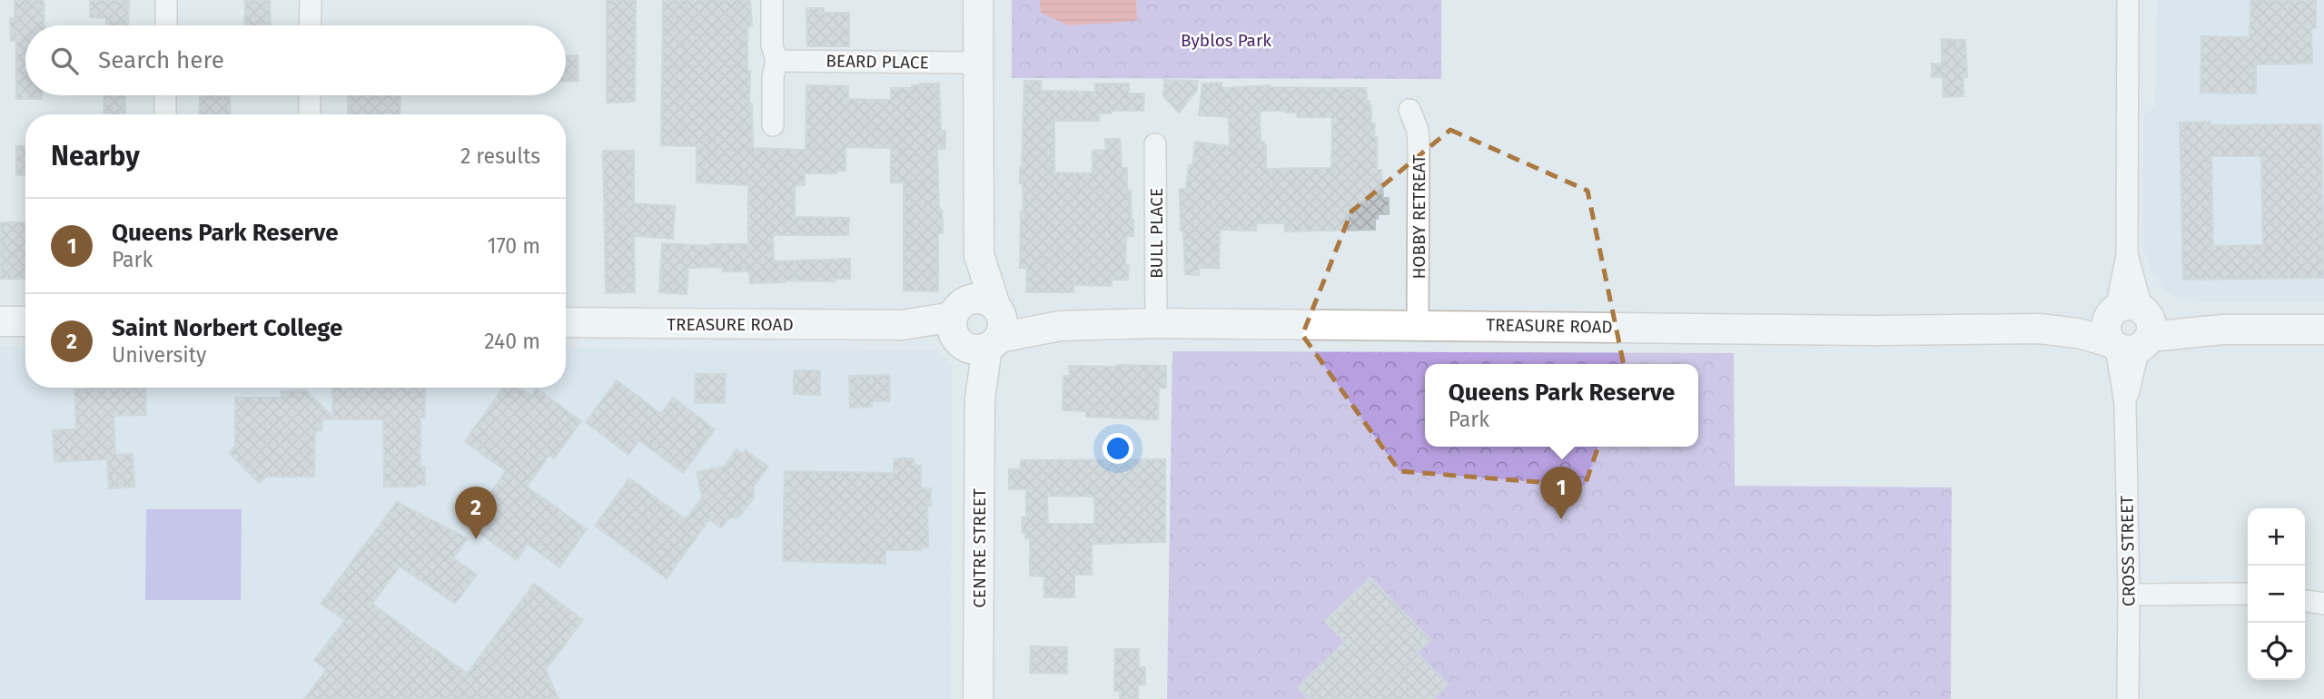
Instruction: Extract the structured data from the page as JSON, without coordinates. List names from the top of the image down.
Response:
{
  "streets": {
    "street": [
      "BEARD PLACE",
      "HOBBY RETREAT",
      "BULL PLACE",
      "TREASURE ROAD",
      "CENTRE STREET",
      "CROSS STREET"
    ]
  },
  "crossings": [
    ["BEARD PLACE", "CENTRE STREET"],
    ["HOBBY RETREAT", "TREASURE ROAD"],
    ["BULL PLACE", "TREASURE ROAD"],
    ["TREASURE ROAD", "CENTRE STREET"],
    ["TREASURE ROAD", "CROSS STREET"]
  ],
  "parks": ["Byblos Park"],
  "page": {
    "search": "Search here",
    "heading": ["Nearby", "2 results"],
    "list": [
      {
        "mark": "1",
        "name": "Queens Park Reserve",
        "note": "Park",
        "value": "170 m"
      },
      {
        "mark": "2",
        "name": "Saint Norbert College",
        "note": "University",
        "value": "240 m"
      }
    ],
    "popup": ["Queens Park Reserve", "Park"],
    "pins": ["1", "2"],
    "map_buttons": ["+", "−"]
  }
}
